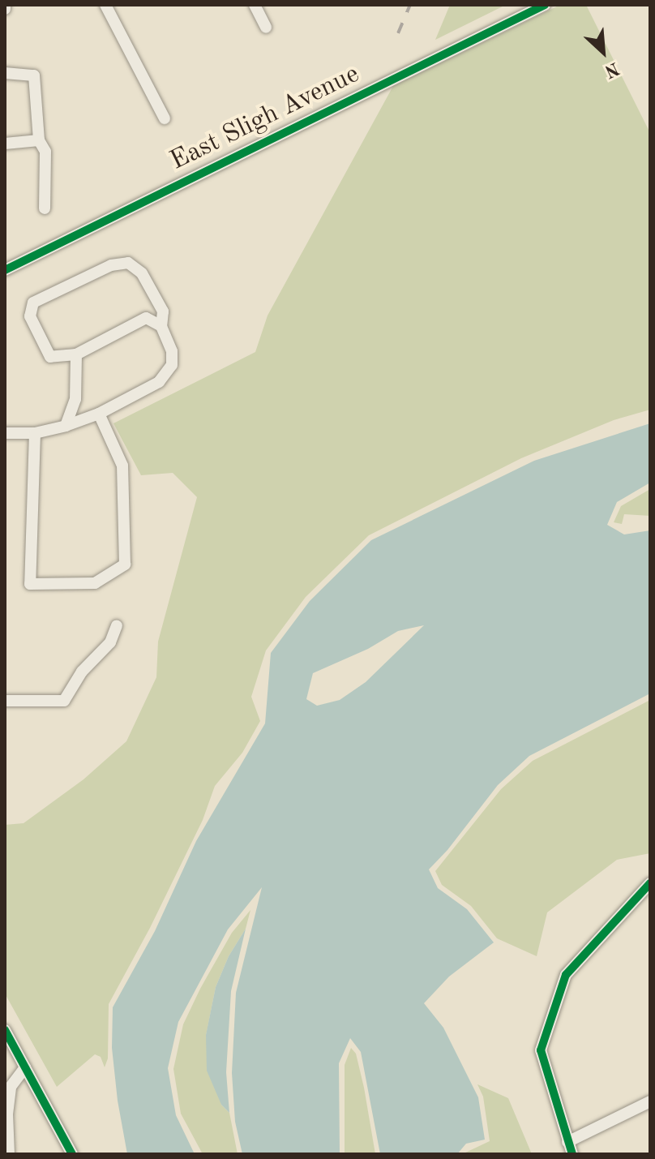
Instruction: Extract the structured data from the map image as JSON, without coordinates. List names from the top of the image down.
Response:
{
  "streets": {
    "street": ["East Sligh Avenue"]
  },
  "north": "bottom right"
}
